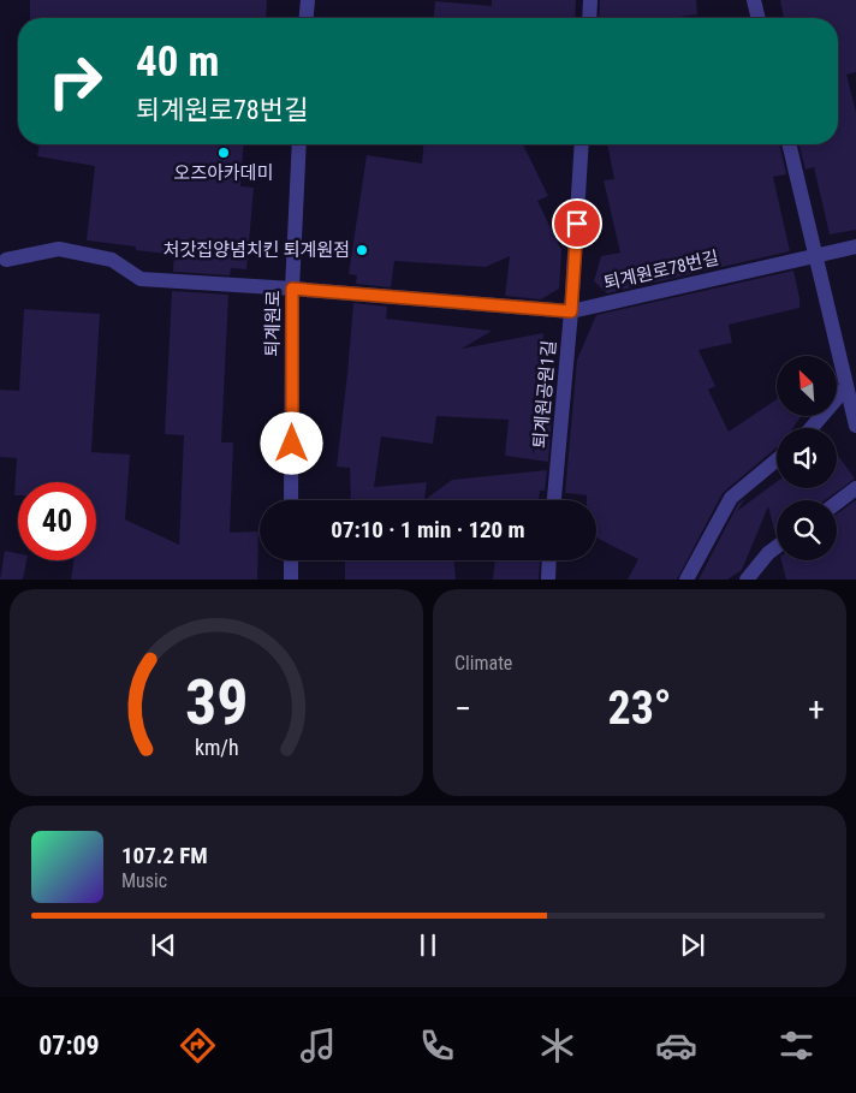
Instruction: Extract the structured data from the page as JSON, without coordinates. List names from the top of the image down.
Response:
{
  "streets": {
    "street": ["퇴계원로78번길", "퇴계원로", "퇴계원공원1길"]
  },
  "crossings": [
    ["퇴계원로78번길", "퇴계원로"],
    ["퇴계원로78번길", "퇴계원공원1길"]
  ],
  "places": ["오즈아카데미", "처갓집양념치킨 퇴계원점"],
  "north": "top left",
  "page": {
    "turn": ["40 m", "퇴계원로78번길"],
    "limit": "40",
    "trip": "07:10 · 1 min · 120 m",
    "tile": "Climate",
    "heat": ["−", "23°", "+"],
    "song": ["107.2 FM", "Music"],
    "tabs": "07:09",
    "gauge": ["39", "km/h"]
  }
}
